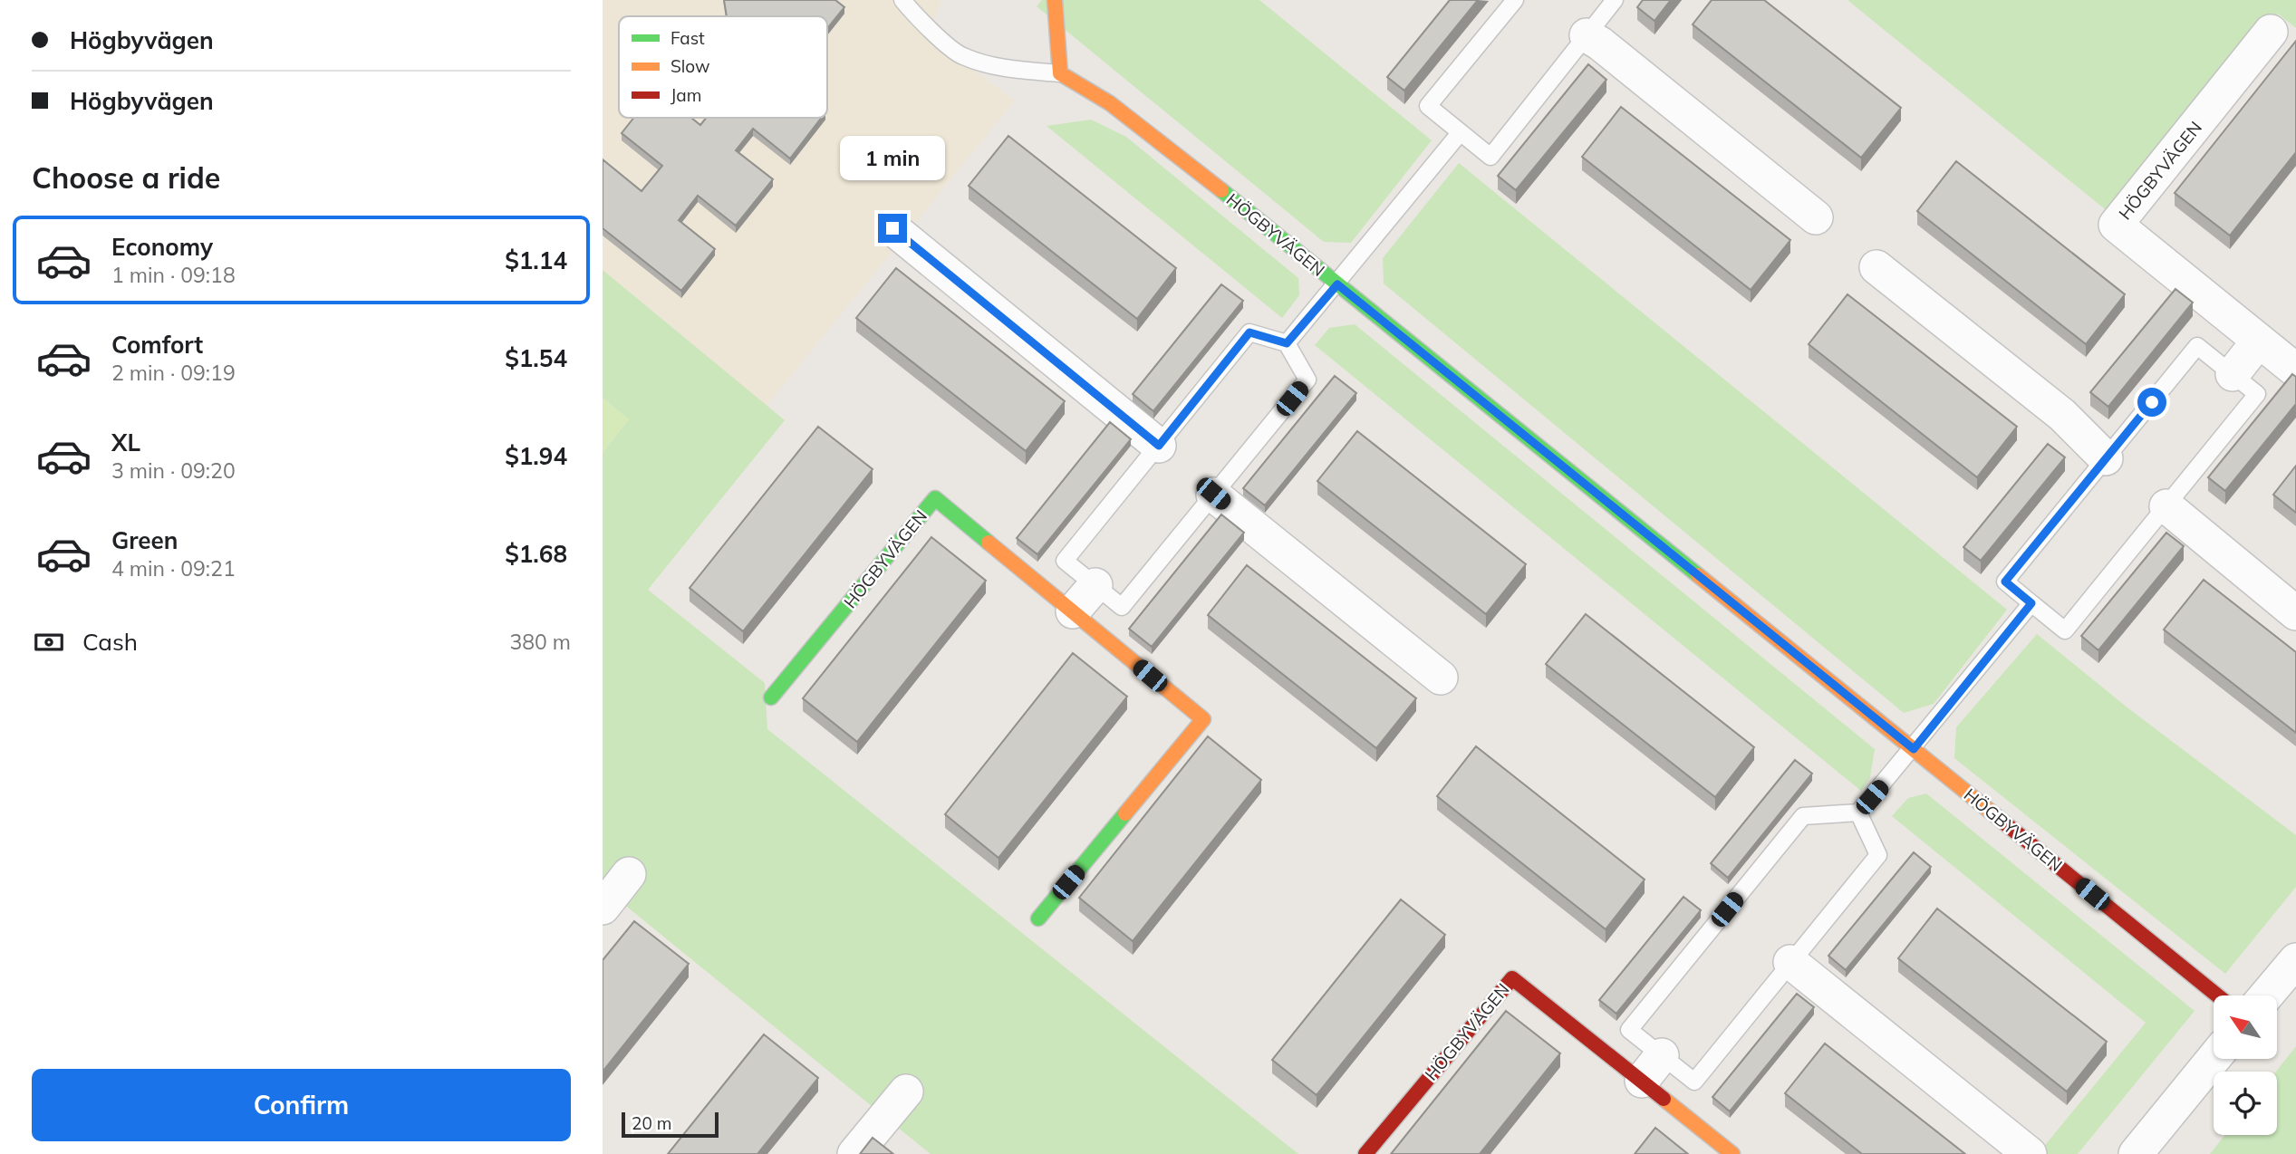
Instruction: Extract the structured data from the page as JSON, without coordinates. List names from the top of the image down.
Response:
{
  "streets": {
    "street": ["HÖGBYVÄGEN"]
  },
  "legend": ["Fast", "Slow", "Jam"],
  "scale_bar": "20 m",
  "north": "top left",
  "page": {
    "banner": ["Högbyvägen", "Högbyvägen"],
    "bubble": "1 min",
    "heading": "Choose a ride",
    "list": [
      {
        "name": "Economy",
        "note": "1 min · 09:18",
        "value": "$1.14"
      },
      {
        "name": "Comfort",
        "note": "2 min · 09:19",
        "value": "$1.54"
      },
      {
        "name": "XL",
        "note": "3 min · 09:20",
        "value": "$1.94"
      },
      {
        "name": "Green",
        "note": "4 min · 09:21",
        "value": "$1.68"
      }
    ],
    "pay": ["Cash", "380 m"],
    "buttons": "Confirm",
    "scale": "20 m"
  }
}
